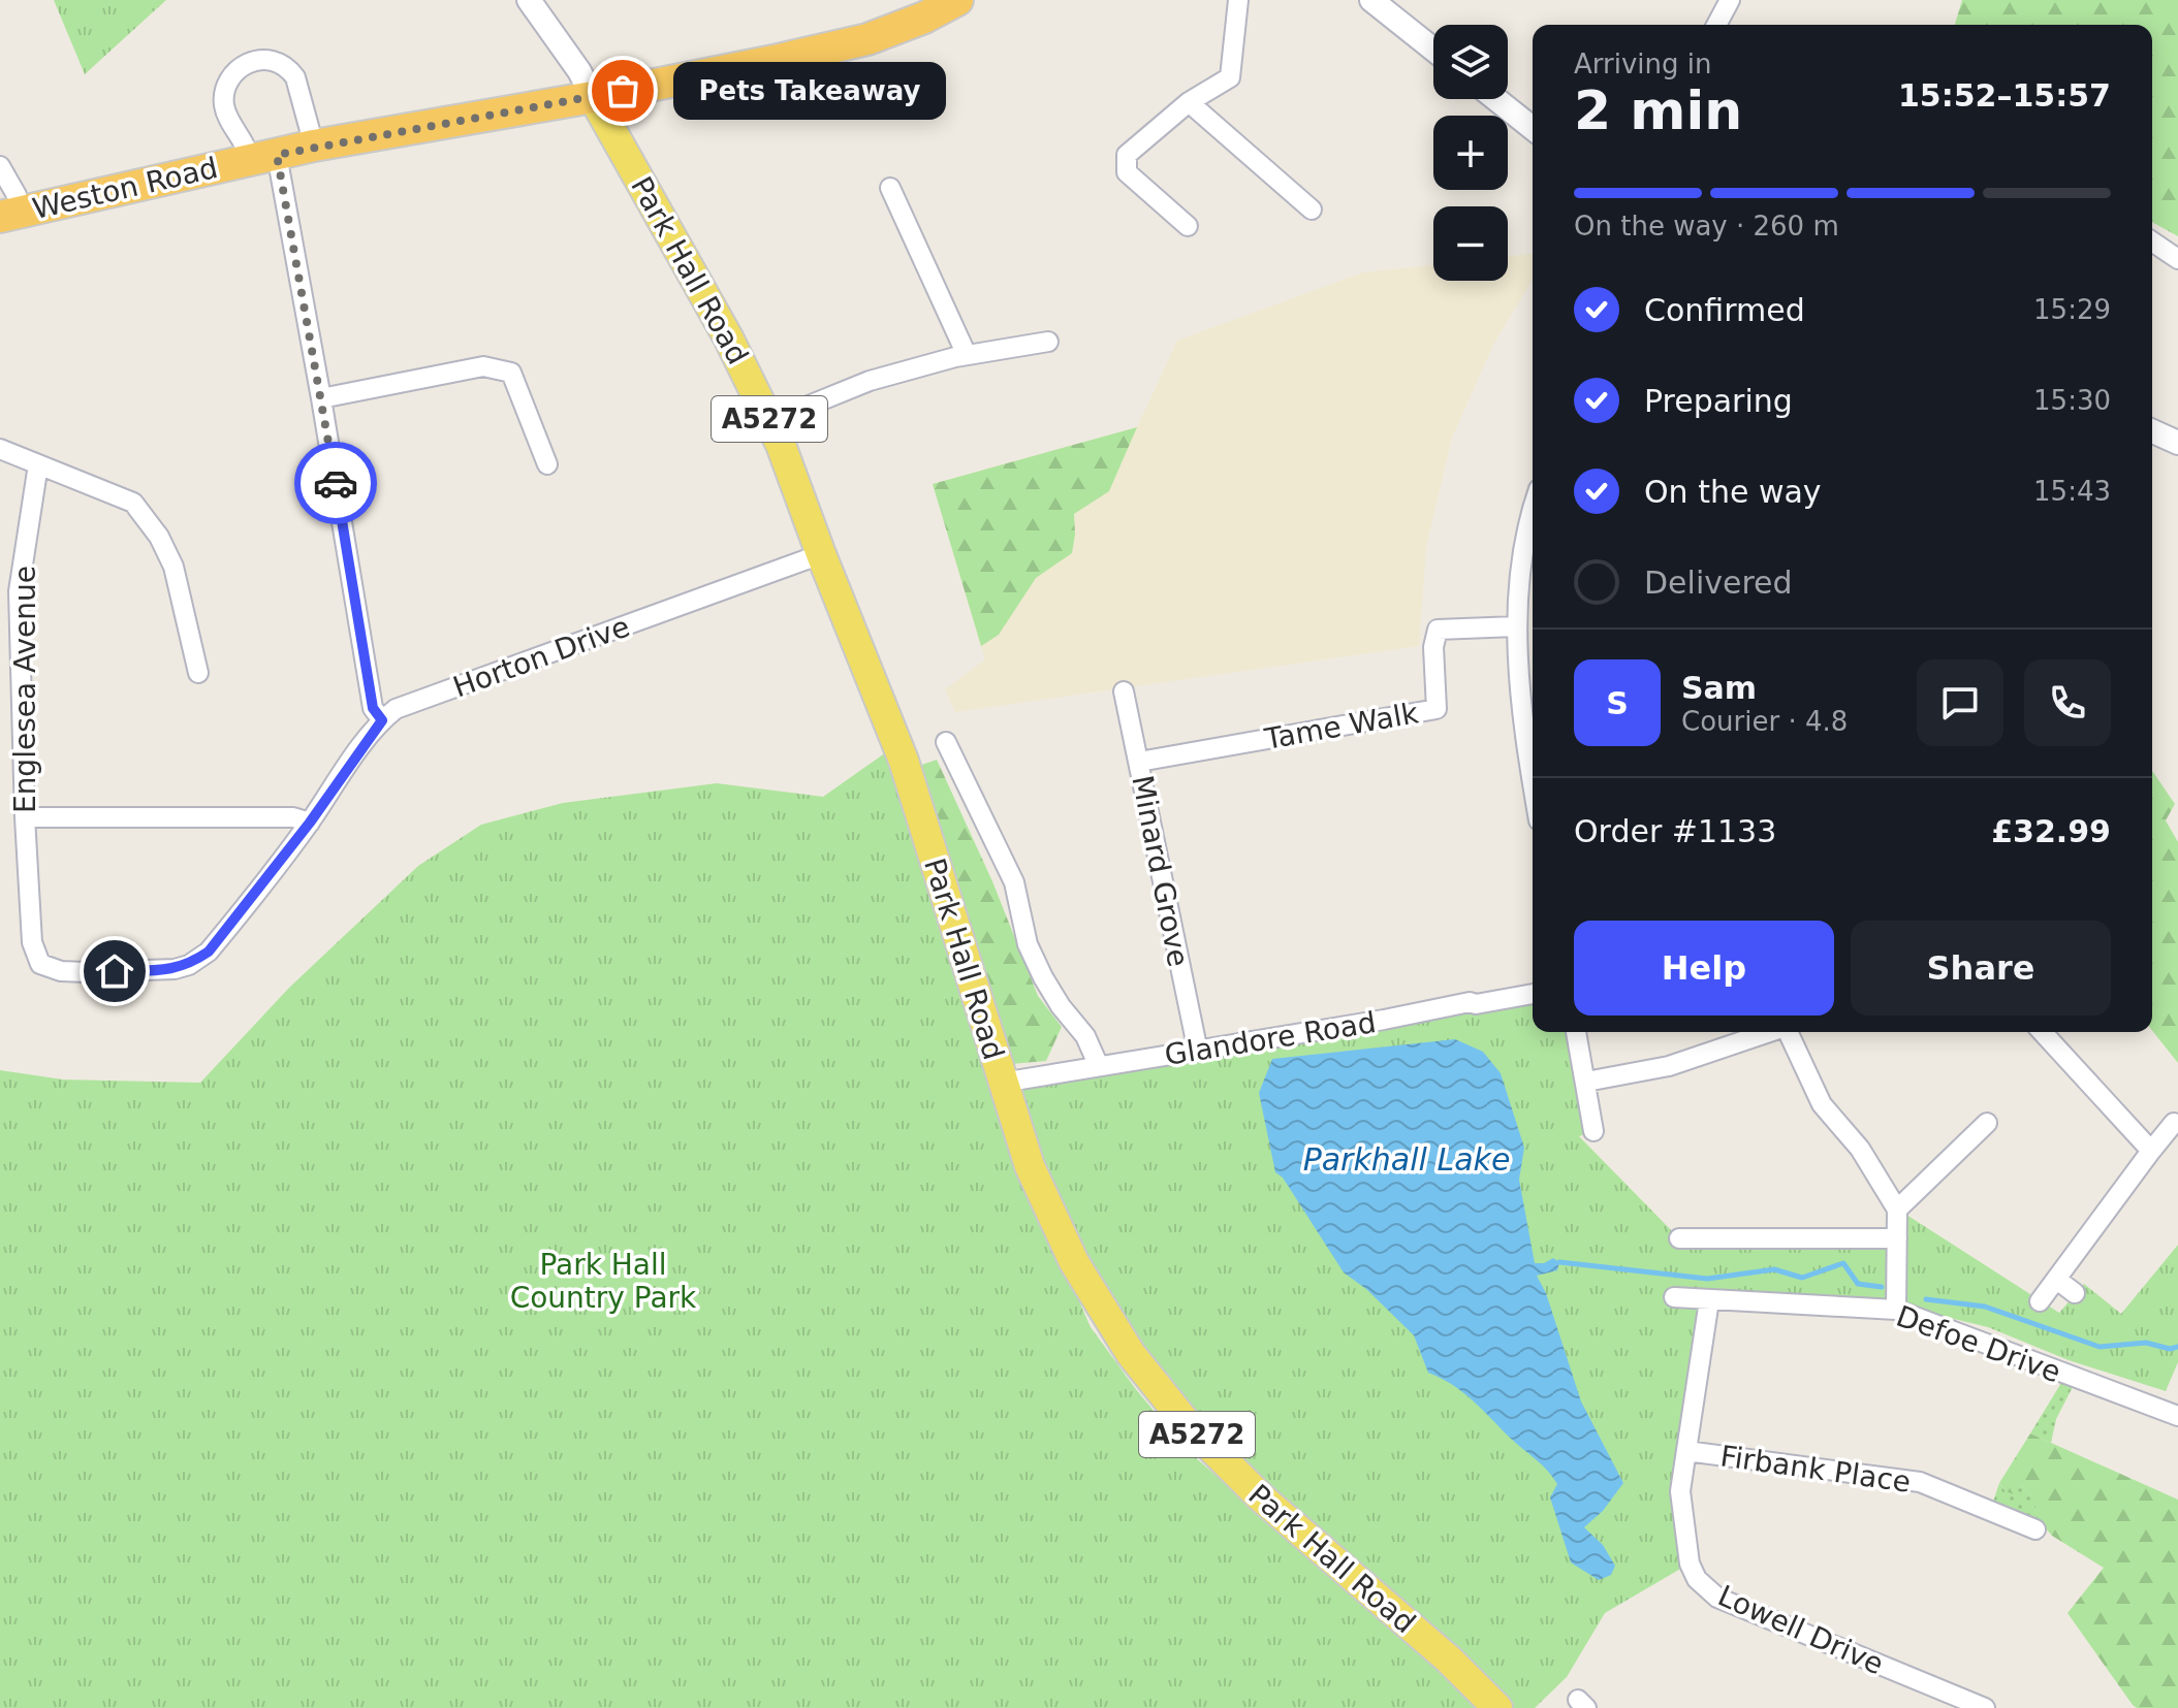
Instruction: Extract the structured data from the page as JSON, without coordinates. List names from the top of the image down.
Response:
{
  "streets": {
    "highway": ["Weston Road"],
    "main road": ["Park Hall Road", "A5272"],
    "street": [
      "Horton Drive",
      "Englesea Avenue",
      "Tame Walk",
      "Minard Grove",
      "Glandore Road",
      "Defoe Drive",
      "Firbank Place",
      "Lowell Drive"
    ]
  },
  "crossings": [
    ["Weston Road", "Park Hall Road"],
    ["Park Hall Road", "Horton Drive"],
    ["Park Hall Road", "Glandore Road"],
    ["Horton Drive", "Englesea Avenue"],
    ["Tame Walk", "Minard Grove"],
    ["Minard Grove", "Glandore Road"],
    ["Defoe Drive", "Lowell Drive"],
    ["Firbank Place", "Lowell Drive"]
  ],
  "water": ["Parkhall Lake"],
  "parks": ["Park Hall Country Park"],
  "places": ["Pets Takeaway"],
  "page": {
    "map_buttons": ["+", "−"],
    "heading": ["2 min", "Arriving in", "15:52–15:57"],
    "panel": [
      "Sam",
      "Courier · 4.8",
      "Order #1133",
      "£32.99"
    ],
    "bubble": "Pets Takeaway",
    "bar": "On the way · 260 m",
    "list": [
      ["Confirmed", "15:29"],
      ["Preparing", "15:30"],
      ["On the way", "15:43"],
      "Delivered"
    ],
    "round": "S",
    "buttons": ["Help", "Share"]
  }
}
